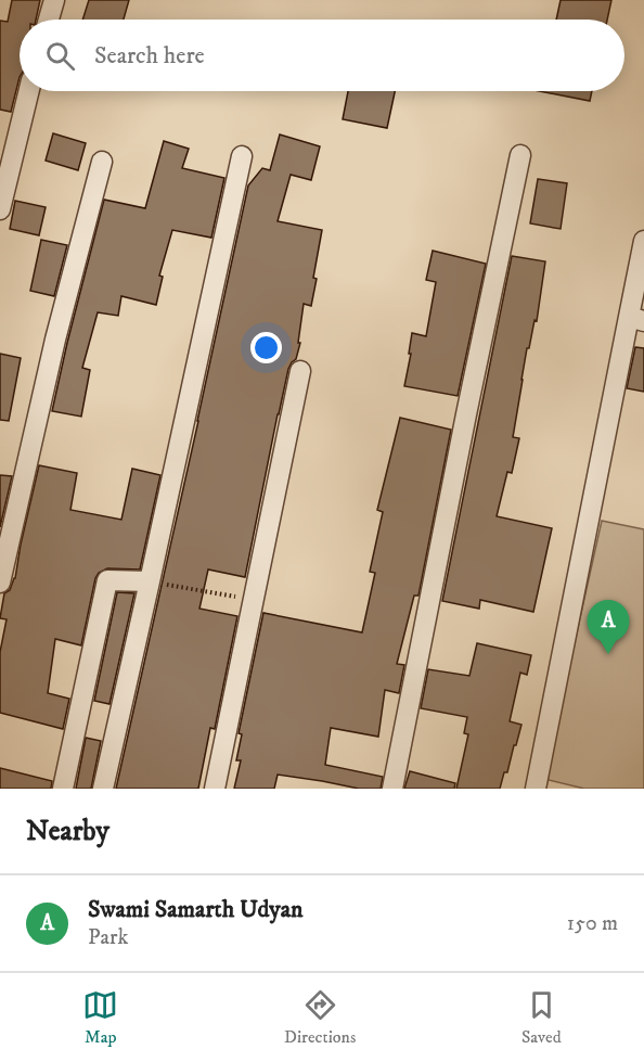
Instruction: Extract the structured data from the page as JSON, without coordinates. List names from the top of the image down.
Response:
{
  "page": {
    "search": "Search here",
    "pins": "A",
    "heading": "Nearby",
    "list": [
      {
        "mark": "A",
        "name": "Swami Samarth Udyan",
        "note": "Park",
        "value": "150 m"
      }
    ],
    "nav": ["Map", "Directions", "Saved"]
  }
}
